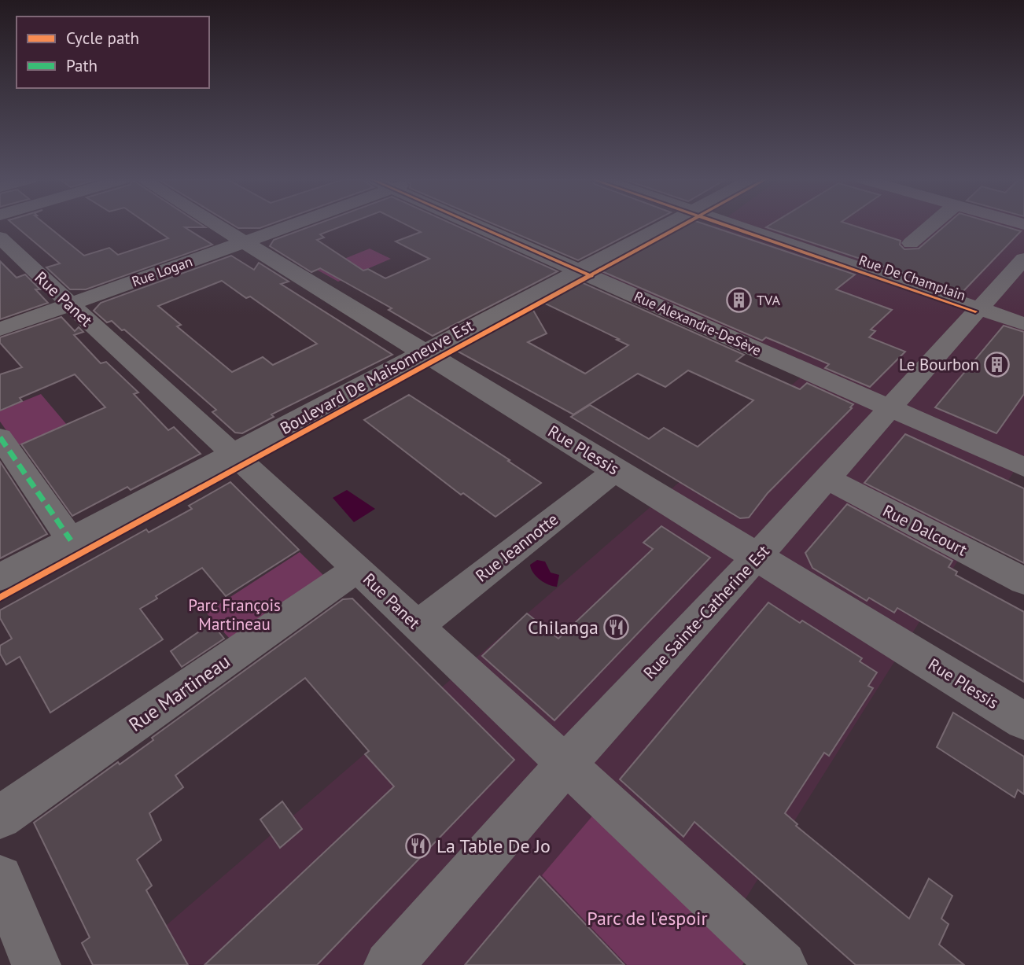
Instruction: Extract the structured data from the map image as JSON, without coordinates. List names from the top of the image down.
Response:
{
  "streets": {
    "street": [
      "Rue Logan",
      "Rue De Champlain",
      "Rue Panet",
      "Rue Alexandre-DeSève",
      "Boulevard De Maisonneuve Est",
      "Rue Plessis",
      "Rue Dalcourt",
      "Rue Jeannotte",
      "Rue Sainte-Catherine Est",
      "Rue Martineau"
    ]
  },
  "crossings": [
    ["Rue Logan", "Rue Panet"],
    ["Rue Logan", "Rue Plessis"],
    ["Rue De Champlain", "Rue Sainte-Catherine Est"],
    ["Rue Panet", "Boulevard De Maisonneuve Est"],
    ["Rue Panet", "Rue Jeannotte"],
    ["Rue Panet", "Rue Sainte-Catherine Est"],
    ["Rue Panet", "Rue Martineau"],
    ["Rue Alexandre-DeSève", "Boulevard De Maisonneuve Est"],
    ["Rue Alexandre-DeSève", "Rue Sainte-Catherine Est"],
    ["Boulevard De Maisonneuve Est", "Rue Plessis"],
    ["Rue Plessis", "Rue Jeannotte"],
    ["Rue Plessis", "Rue Sainte-Catherine Est"],
    ["Rue Dalcourt", "Rue Sainte-Catherine Est"]
  ],
  "parks": ["Parc François Martineau", "Parc de l'espoir"],
  "places": {
    "building": ["TVA", "Le Bourbon"],
    "restaurant": ["Chilanga", "La Table De Jo"]
  },
  "legend": ["Cycle path", "Path"]
}
